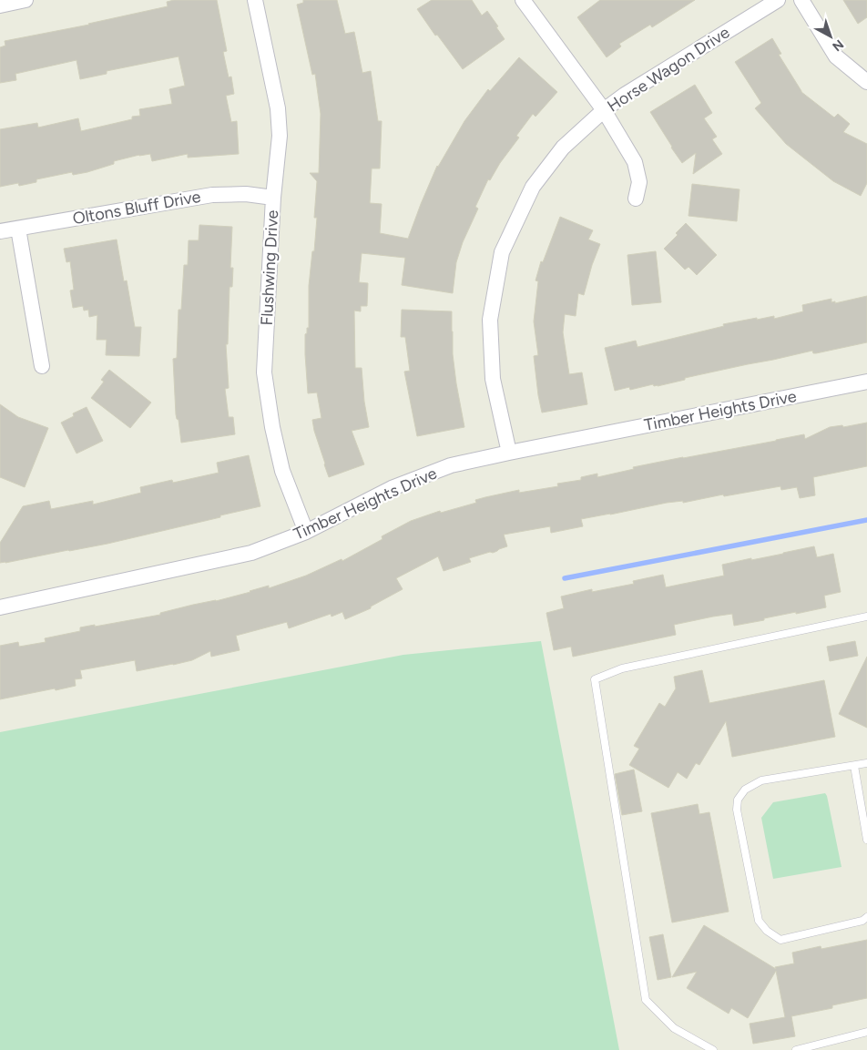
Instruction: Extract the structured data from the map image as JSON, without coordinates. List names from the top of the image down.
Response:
{
  "streets": {
    "street": [
      "Horse Wagon Drive",
      "Oltons Bluff Drive",
      "Flushwing Drive",
      "Timber Heights Drive"
    ]
  },
  "crossings": [
    ["Horse Wagon Drive", "Timber Heights Drive"],
    ["Oltons Bluff Drive", "Flushwing Drive"],
    ["Flushwing Drive", "Timber Heights Drive"]
  ],
  "north": "bottom right"
}
